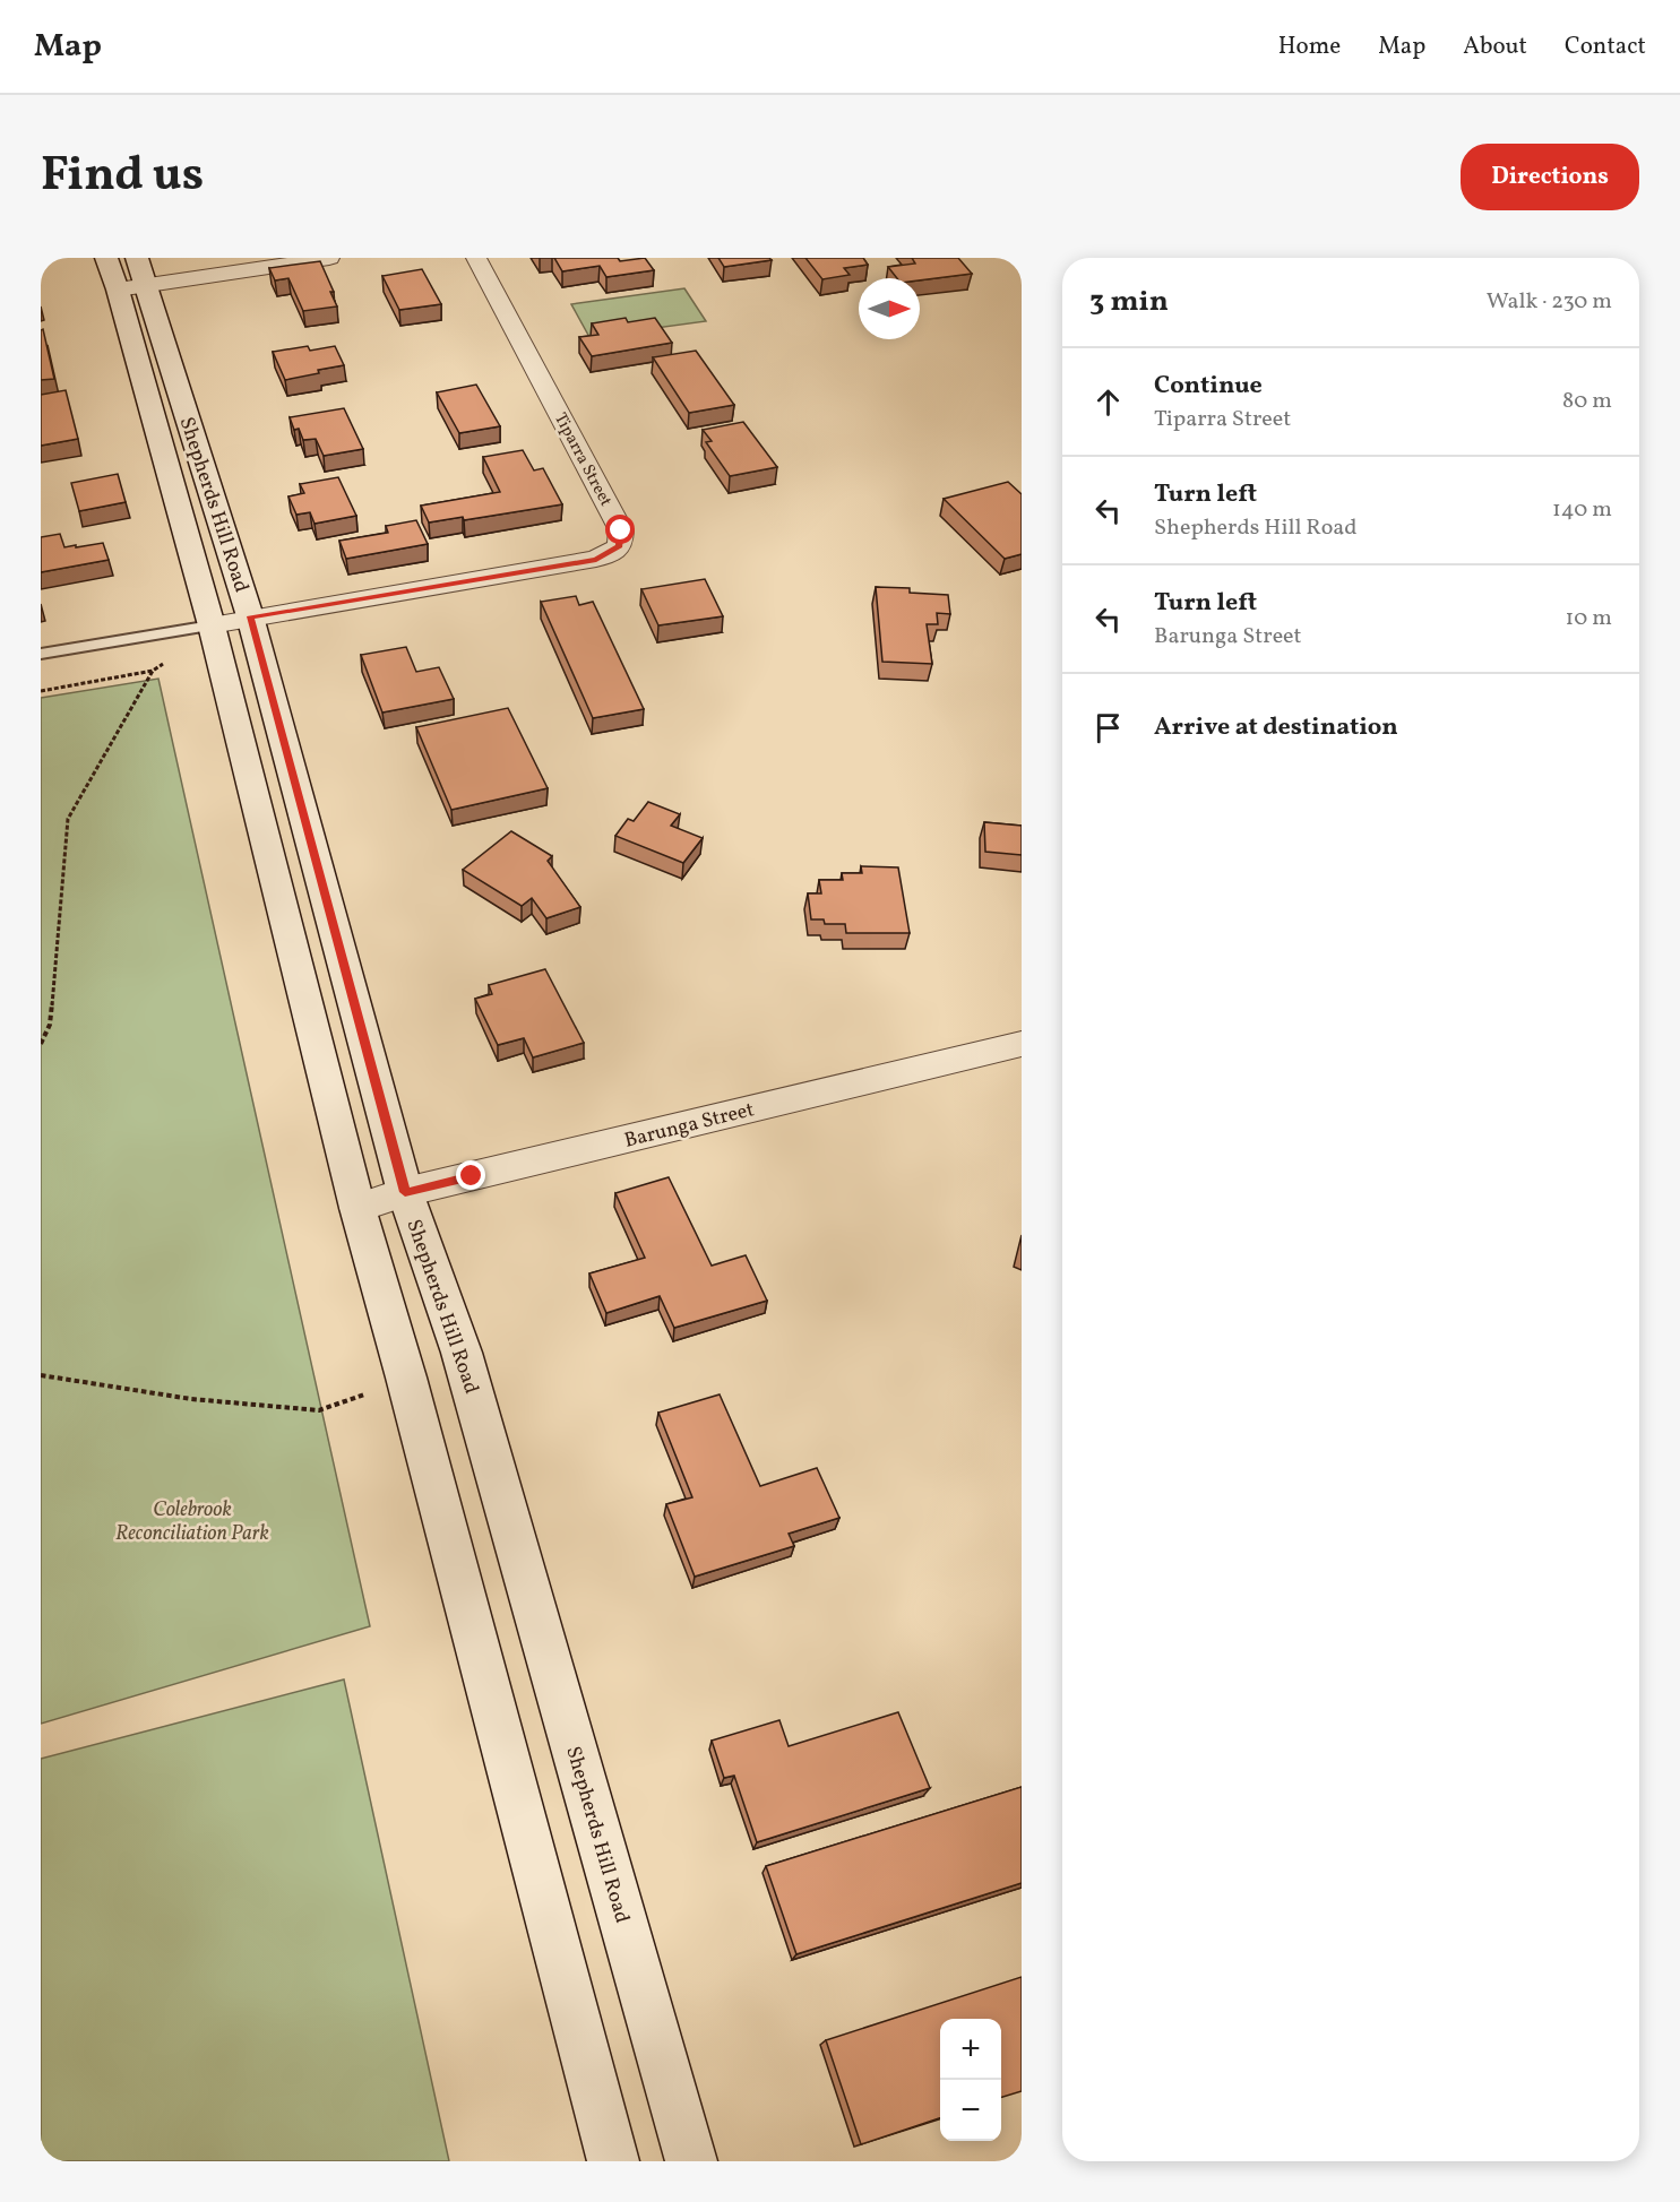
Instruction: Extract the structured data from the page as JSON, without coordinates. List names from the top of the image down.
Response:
{
  "streets": {
    "main road": ["Shepherds Hill Road"],
    "street": ["Tiparra Street", "Barunga Street"]
  },
  "crossings": [
    ["Tiparra Street", "Shepherds Hill Road"],
    ["Shepherds Hill Road", "Barunga Street"]
  ],
  "parks": ["Colebrook Reconciliation Park"],
  "north": "right",
  "page": {
    "header": "Map",
    "nav": [
      "Home",
      "Map",
      "About",
      "Contact"
    ],
    "title": "Find us",
    "buttons": "Directions",
    "heading": ["3 min", "Walk · 230 m"],
    "list": [
      ["Continue", "Tiparra Street", "80 m"],
      ["Turn left", "Shepherds Hill Road", "140 m"],
      ["Turn left", "Barunga Street", "10 m"],
      "Arrive at destination"
    ],
    "map_buttons": ["+", "−"]
  }
}
